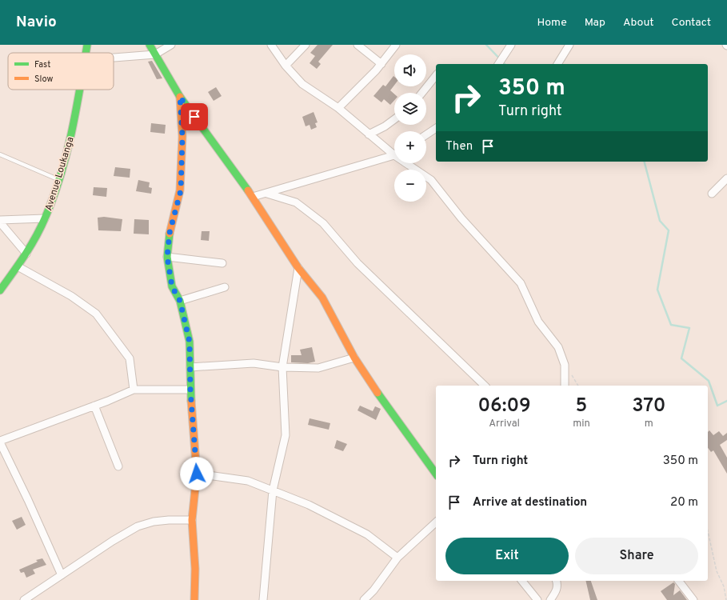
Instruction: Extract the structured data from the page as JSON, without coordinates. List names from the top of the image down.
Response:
{
  "streets": {
    "street": ["Avenue Loukanga"]
  },
  "legend": ["Fast", "Slow"],
  "page": {
    "header": "Navio",
    "nav": [
      "Home",
      "Map",
      "About",
      "Contact"
    ],
    "map_buttons": ["+", "−"],
    "turn": ["350 m", "Turn right"],
    "then": "Then",
    "eta": [
      "06:09",
      "Arrival",
      "5",
      "min",
      "370",
      "m"
    ],
    "list": [
      {
        "name": "Turn right",
        "value": "350 m"
      },
      {
        "name": "Arrive at destination",
        "value": "20 m"
      }
    ],
    "buttons": ["Exit", "Share"]
  }
}
